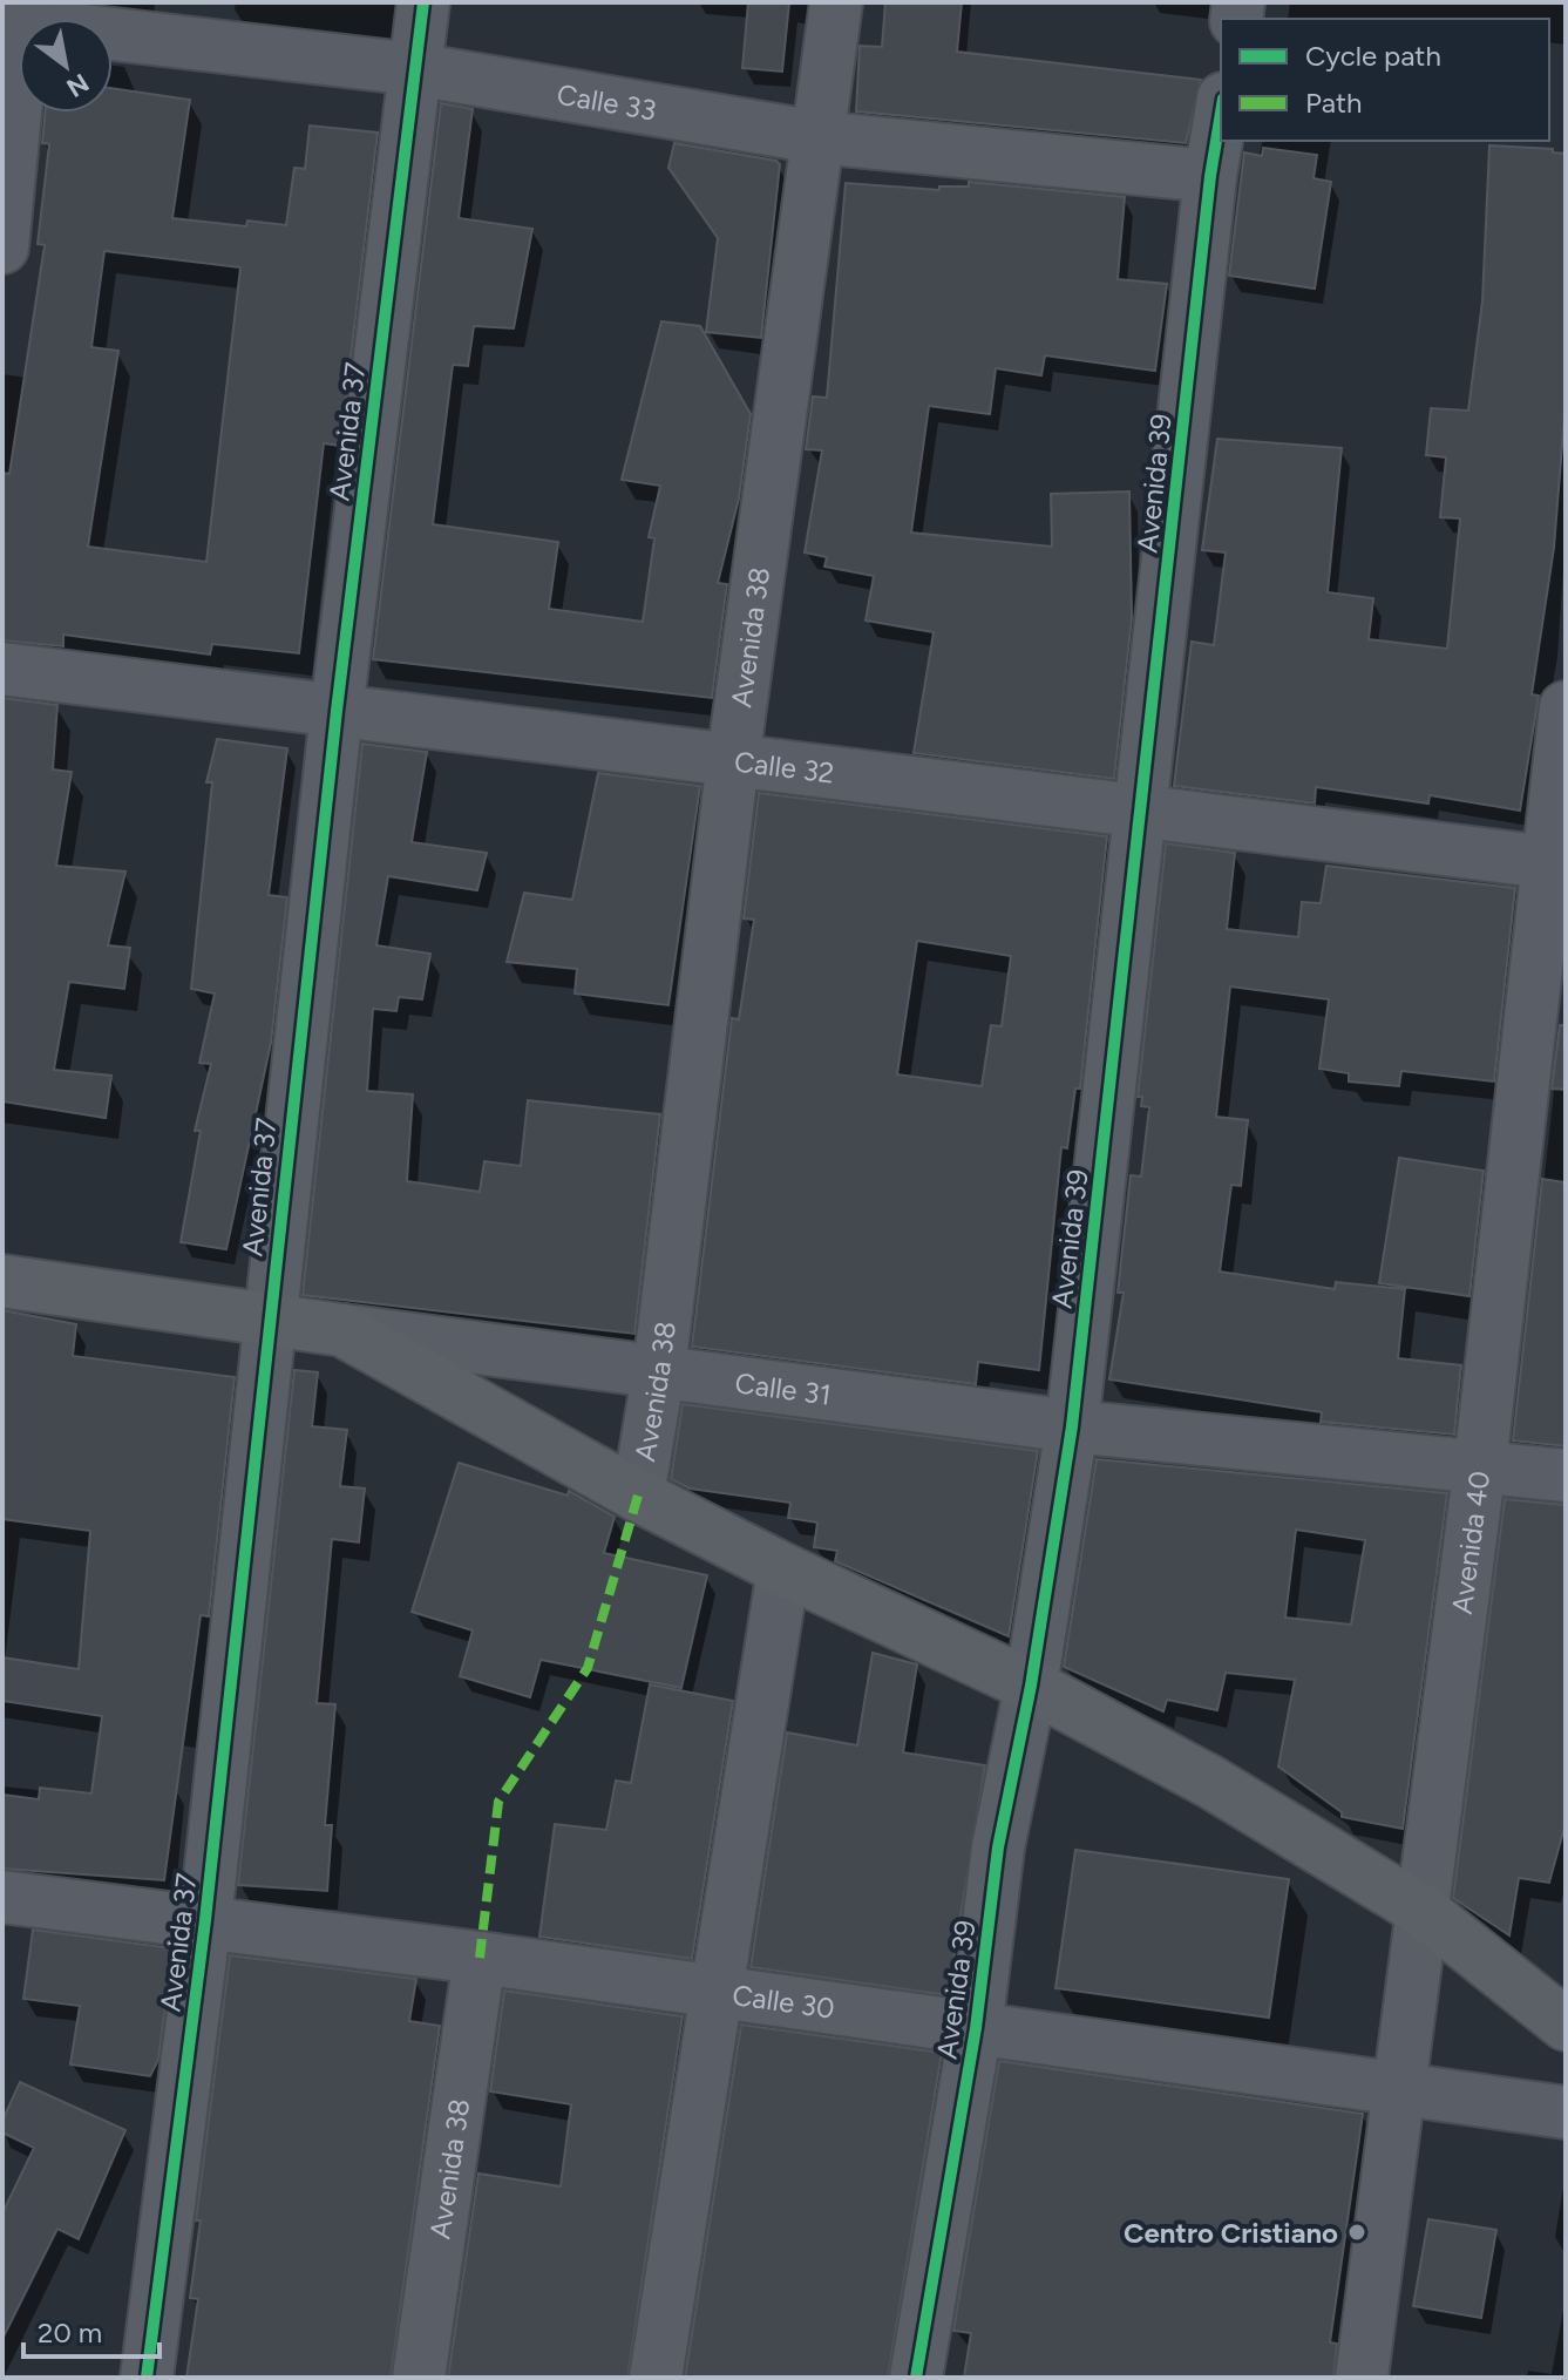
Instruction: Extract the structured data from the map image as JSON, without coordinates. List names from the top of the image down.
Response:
{
  "streets": {
    "main road": ["Calle 31"],
    "street": [
      "Calle 33",
      "Avenida 37",
      "Avenida 39",
      "Avenida 38",
      "Calle 32",
      "Avenida 40",
      "Calle 30"
    ]
  },
  "crossings": [
    ["Calle 33", "Avenida 37"],
    ["Calle 33", "Avenida 39"],
    ["Calle 33", "Avenida 38"],
    ["Avenida 37", "Calle 32"],
    ["Avenida 37", "Calle 31"],
    ["Avenida 37", "Calle 30"],
    ["Avenida 39", "Calle 32"],
    ["Avenida 39", "Calle 31"],
    ["Avenida 39", "Calle 30"],
    ["Avenida 38", "Calle 32"],
    ["Avenida 38", "Calle 31"],
    ["Avenida 38", "Calle 30"],
    ["Calle 32", "Avenida 40"],
    ["Calle 31", "Avenida 40"],
    ["Avenida 40", "Calle 30"]
  ],
  "places": ["Centro Cristiano"],
  "legend": ["Cycle path", "Path"],
  "scale_bar": "20 m",
  "north": "bottom right"
}
